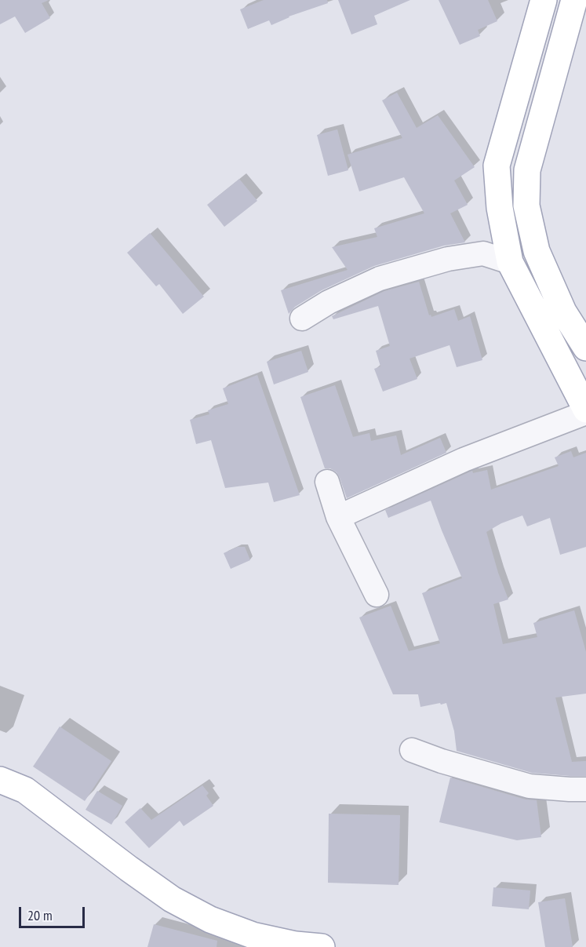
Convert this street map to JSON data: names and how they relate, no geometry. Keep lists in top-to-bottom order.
{
  "scale_bar": "20 m"
}
